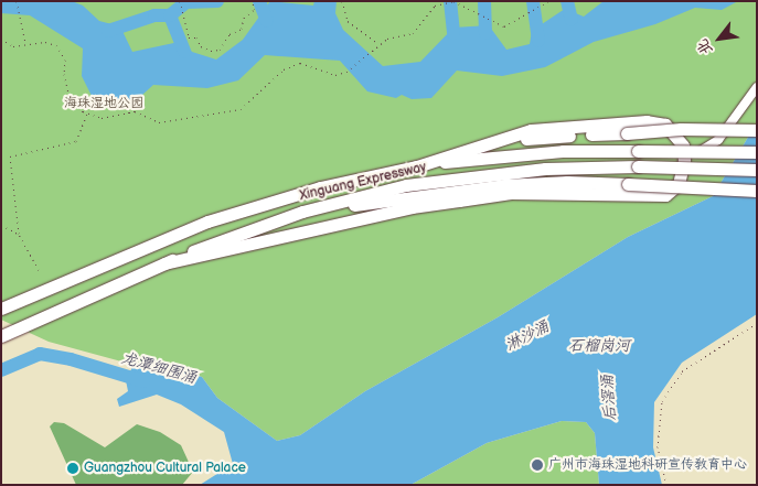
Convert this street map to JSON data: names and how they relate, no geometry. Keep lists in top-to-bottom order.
{
  "streets": {
    "highway": ["Xinguang Expressway"]
  },
  "water": [
    "淋沙涌",
    "石榴岗河",
    "龙潭细围涌",
    "后滘涌"
  ],
  "parks": ["海珠湿地公园"],
  "places": ["广州市海珠湿地科研宣传教育中心", "Guangzhou Cultural Palace"],
  "north": "bottom left"
}
